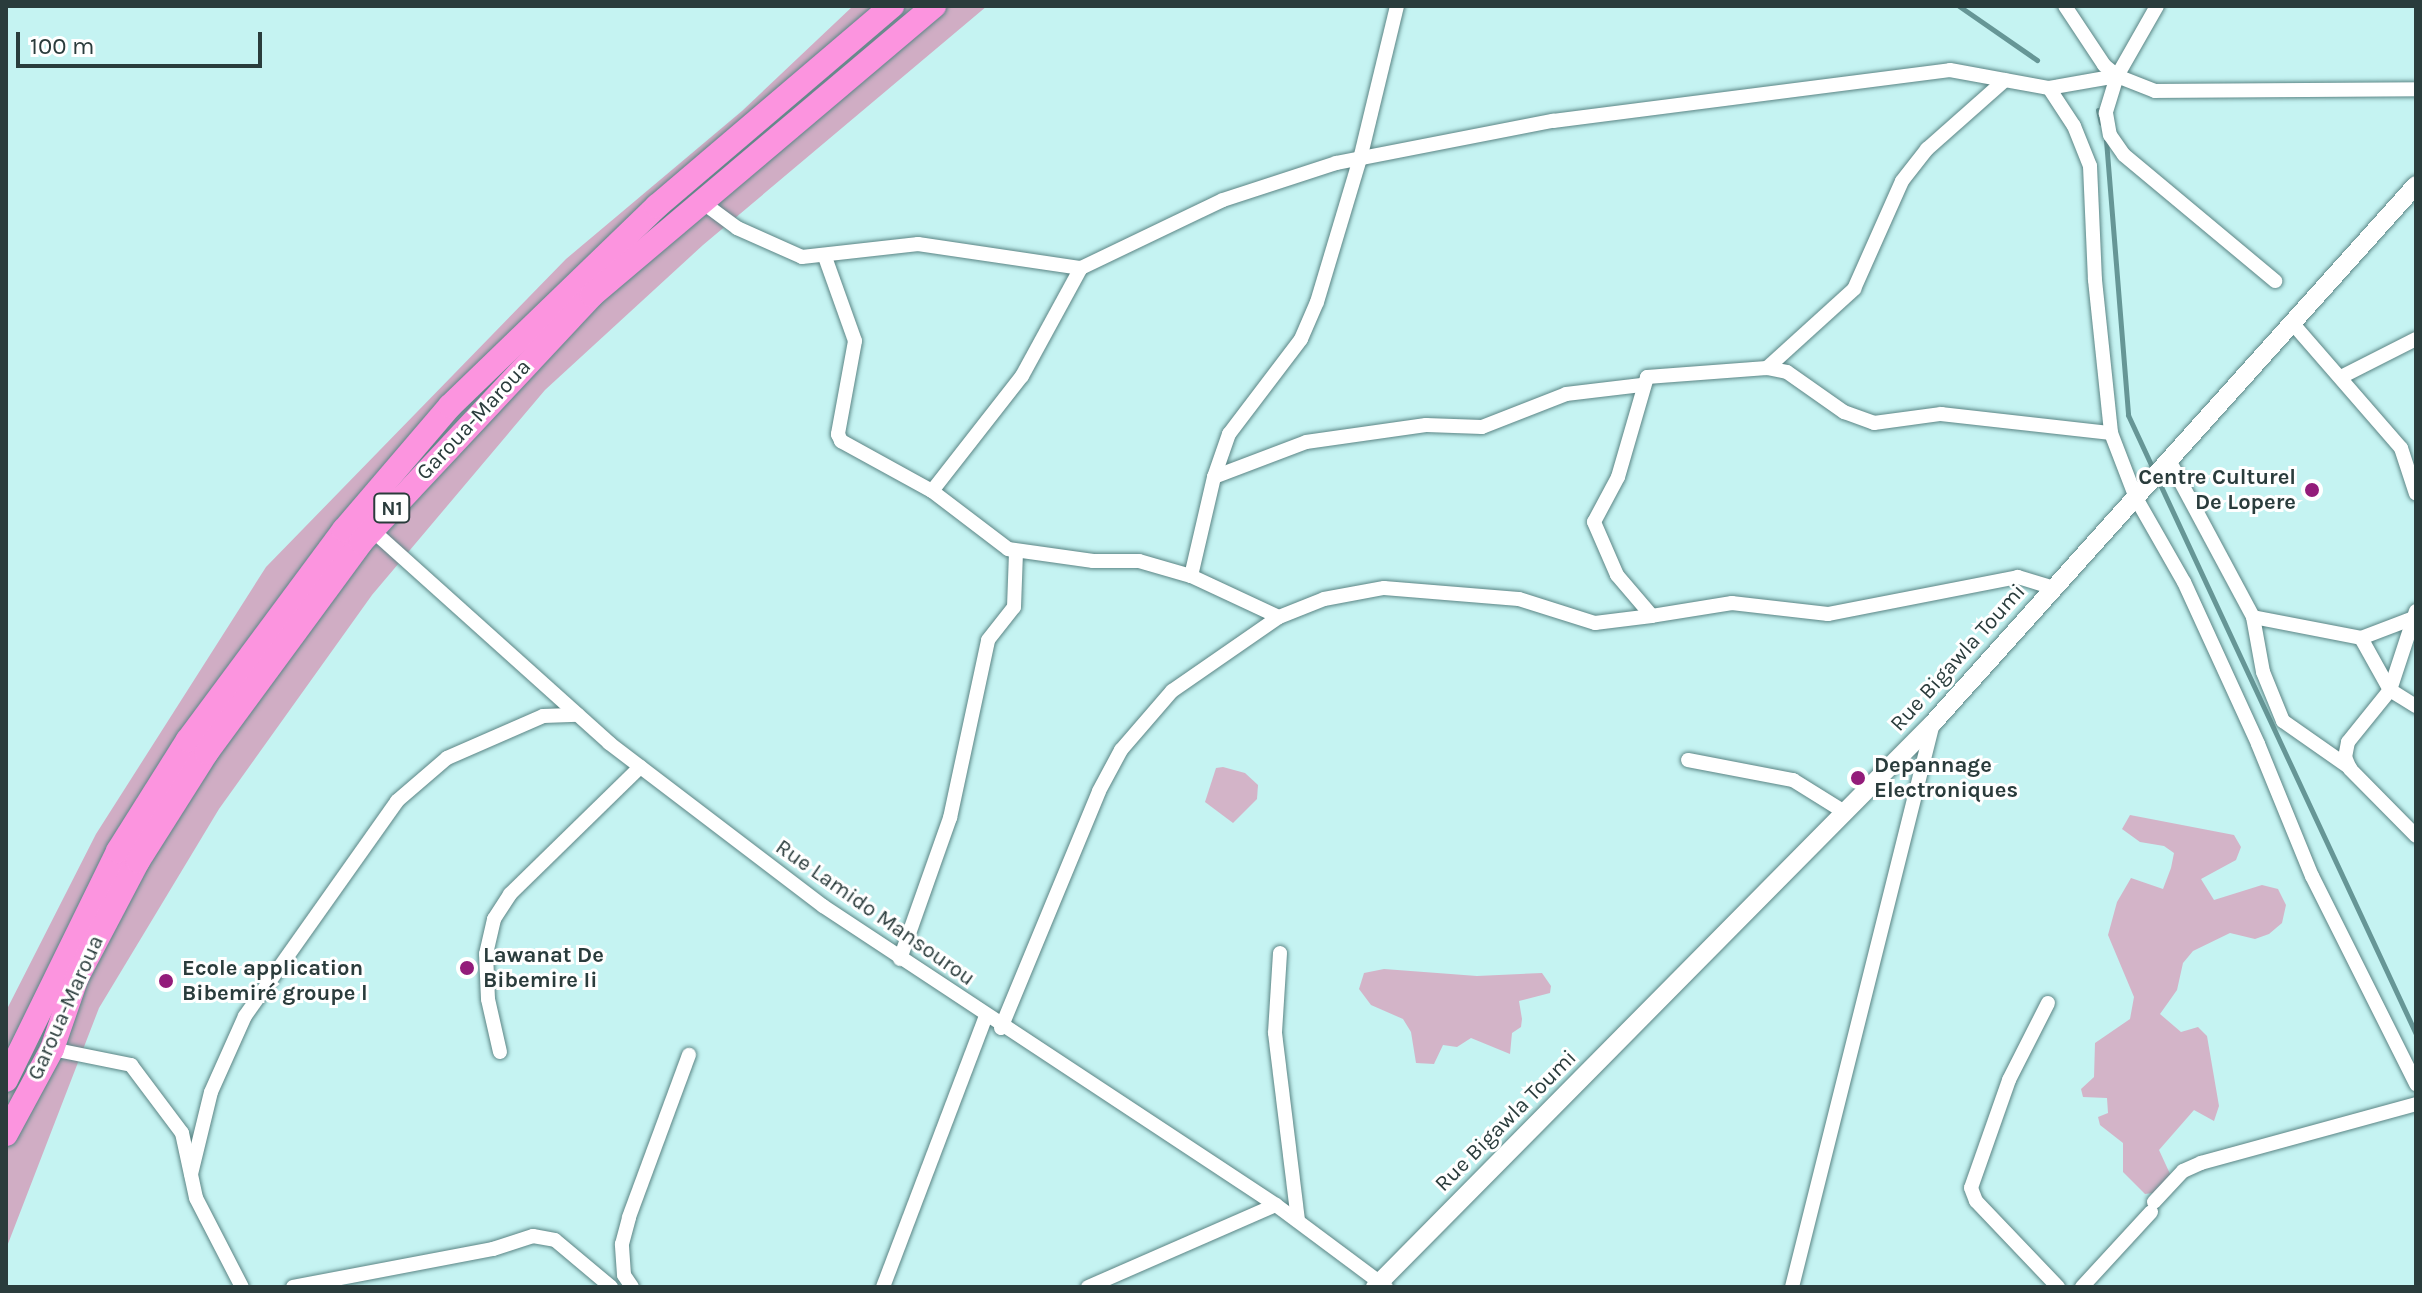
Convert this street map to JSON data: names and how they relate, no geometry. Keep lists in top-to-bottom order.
{
  "streets": {
    "highway": ["Garoua-Maroua", "N1"],
    "street": ["Rue Bigawla Toumi", "Rue Lamido Mansourou"]
  },
  "crossings": [
    ["Garoua-Maroua", "Rue Lamido Mansourou"],
    ["Rue Bigawla Toumi", "Rue Lamido Mansourou"]
  ],
  "places": [
    "Centre Culturel De Lopere",
    "Depannage Electroniques",
    "Lawanat De Bibemire Ii",
    "Ecole application Bibemiré groupe l"
  ],
  "scale_bar": "100 m"
}
